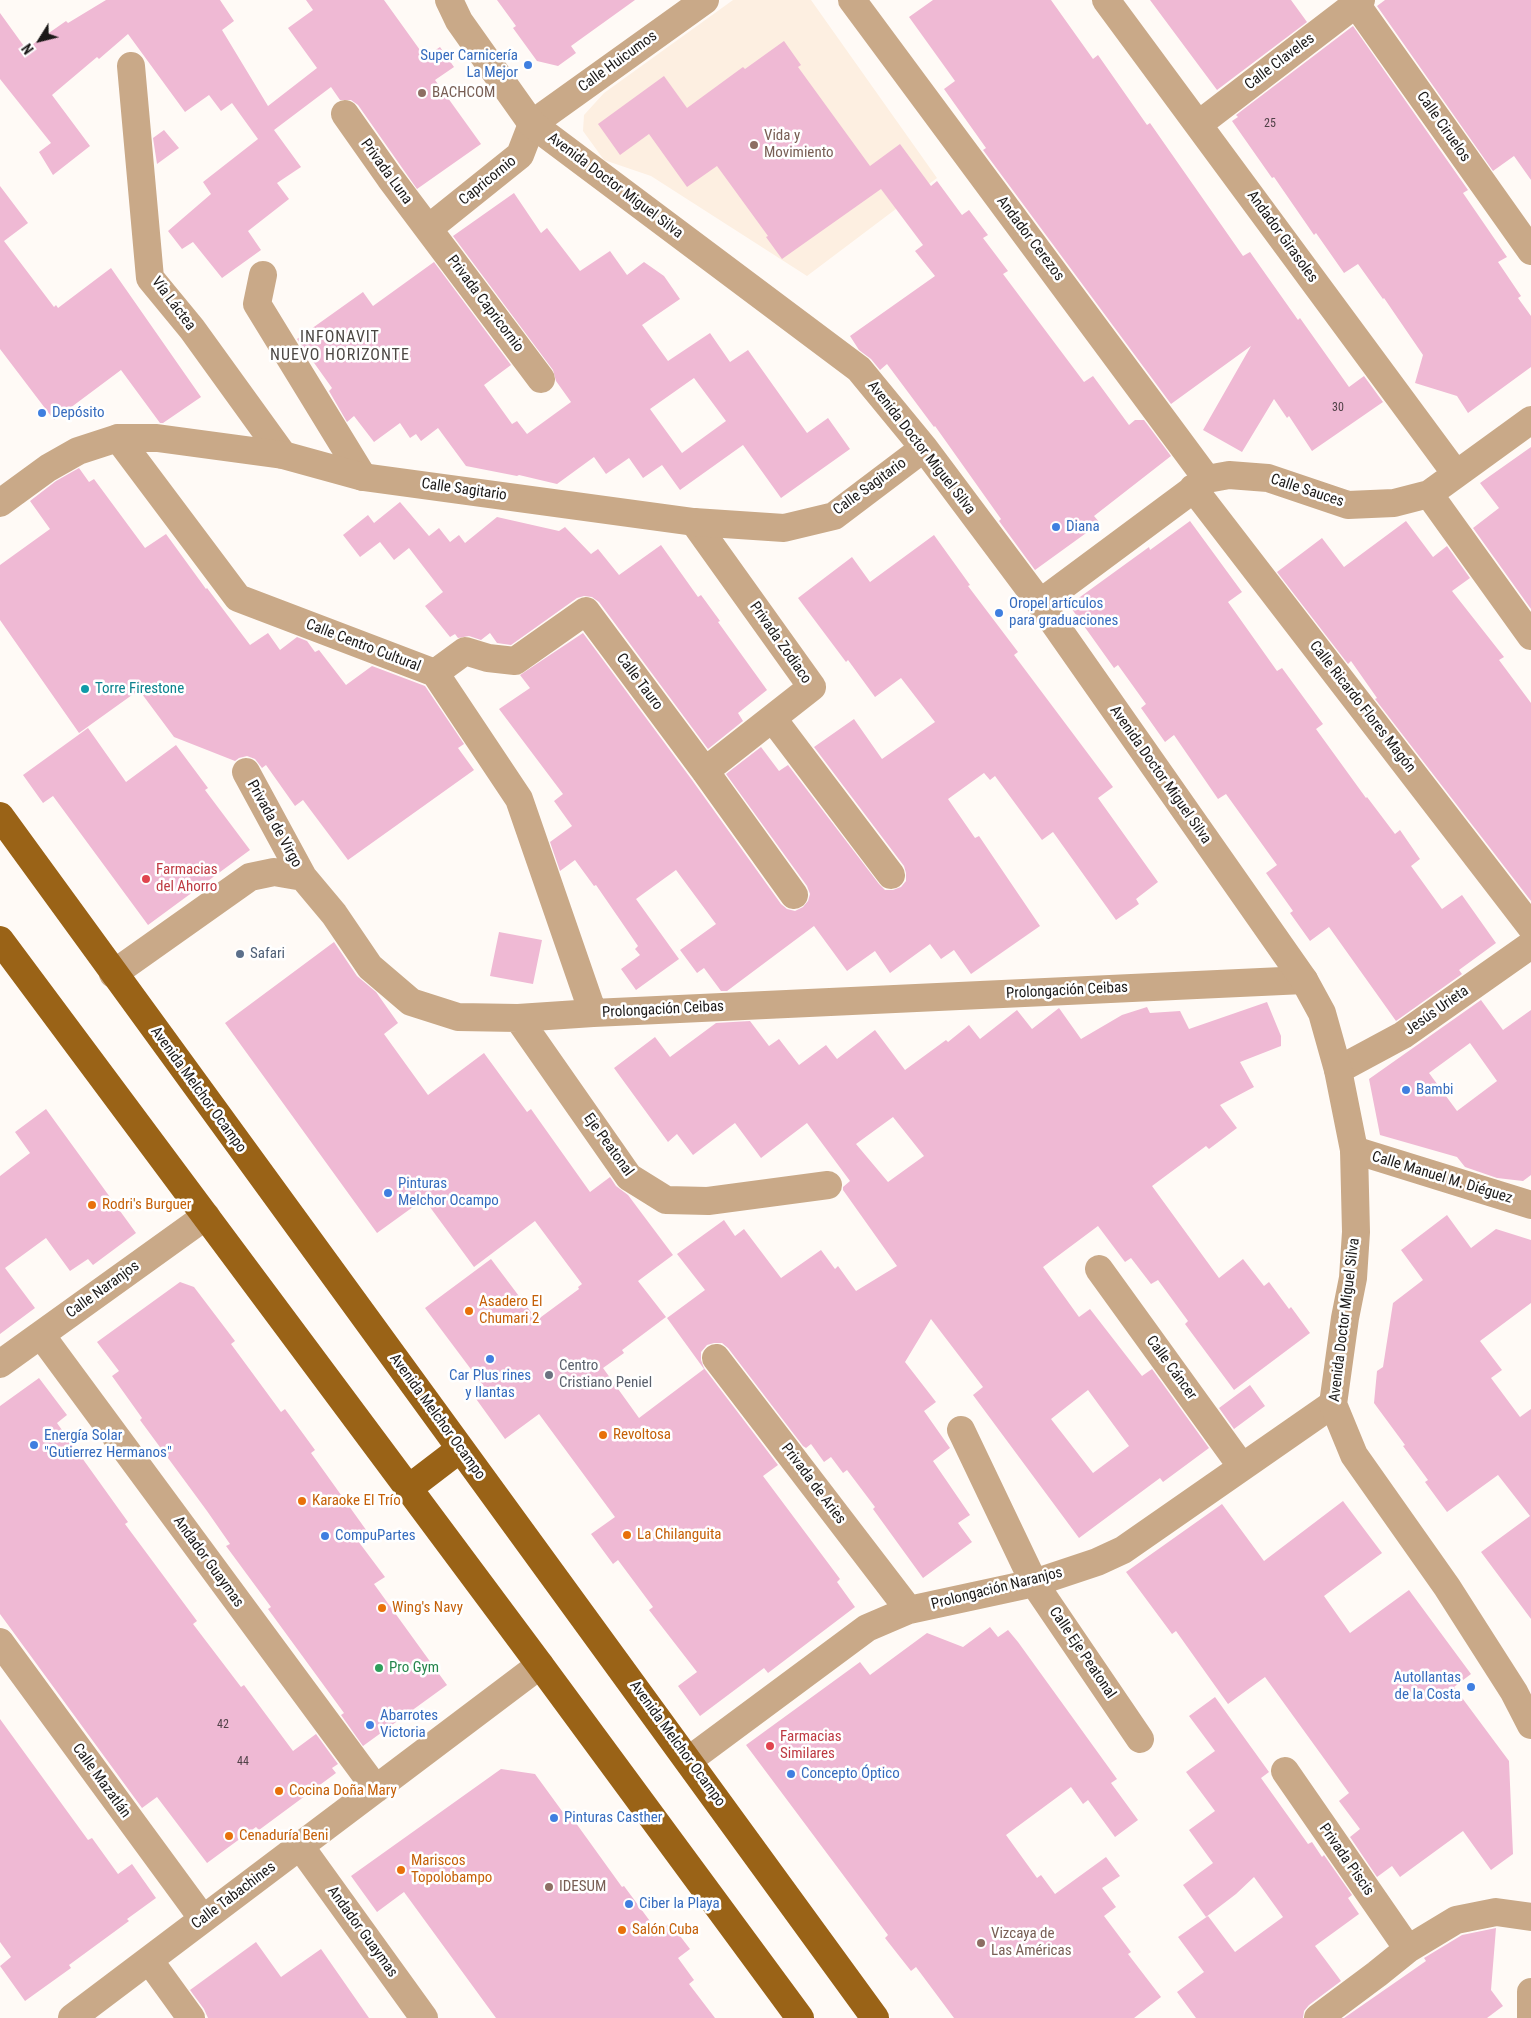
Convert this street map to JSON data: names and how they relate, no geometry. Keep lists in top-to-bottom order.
{
  "streets": {
    "main road": ["Avenida Melchor Ocampo"],
    "street": [
      "Calle Huicumos",
      "Calle Claveles",
      "Calle Ciruelos",
      "Privada Luna",
      "Capricornio",
      "Avenida Doctor Miguel Silva",
      "Andador Girasoles",
      "Andador Cerezos",
      "Vía Láctea",
      "Privada Capricornio",
      "Calle Sagitario",
      "Calle Sauces",
      "Privada Zodiaco",
      "Calle Centro Cultural",
      "Calle Tauro",
      "Calle Ricardo Flores Magón",
      "Privada de Virgo",
      "Prolongación Ceibas",
      "Jesús Urieta",
      "Eje Peatonal",
      "Calle Manuel M. Diéguez",
      "Calle Naranjos",
      "Calle Cáncer",
      "Privada de Aries",
      "Andador Guaymas",
      "Prolongación Naranjos",
      "Calle Eje Peatonal",
      "Calle Mazatlán",
      "Privada Piscis",
      "Calle Tabachines"
    ]
  },
  "crossings": [
    ["Calle Huicumos", "Capricornio"],
    ["Calle Huicumos", "Avenida Doctor Miguel Silva"],
    ["Calle Claveles", "Calle Ciruelos"],
    ["Calle Claveles", "Andador Girasoles"],
    ["Privada Luna", "Capricornio"],
    ["Privada Luna", "Privada Capricornio"],
    ["Capricornio", "Avenida Doctor Miguel Silva"],
    ["Capricornio", "Privada Capricornio"],
    ["Avenida Doctor Miguel Silva", "Calle Sagitario"],
    ["Avenida Doctor Miguel Silva", "Prolongación Ceibas"],
    ["Avenida Doctor Miguel Silva", "Jesús Urieta"],
    ["Avenida Doctor Miguel Silva", "Calle Manuel M. Diéguez"],
    ["Avenida Doctor Miguel Silva", "Prolongación Naranjos"],
    ["Andador Girasoles", "Calle Sauces"],
    ["Andador Cerezos", "Calle Sauces"],
    ["Andador Cerezos", "Calle Ricardo Flores Magón"],
    ["Vía Láctea", "Calle Sagitario"],
    ["Calle Sagitario", "Privada Zodiaco"],
    ["Calle Sagitario", "Calle Centro Cultural"],
    ["Calle Sauces", "Calle Ricardo Flores Magón"],
    ["Calle Centro Cultural", "Calle Tauro"],
    ["Calle Centro Cultural", "Prolongación Ceibas"],
    ["Privada de Virgo", "Prolongación Ceibas"],
    ["Prolongación Ceibas", "Eje Peatonal"],
    ["Avenida Melchor Ocampo", "Prolongación Naranjos"],
    ["Calle Naranjos", "Andador Guaymas"],
    ["Calle Cáncer", "Prolongación Naranjos"],
    ["Privada de Aries", "Prolongación Naranjos"],
    ["Andador Guaymas", "Calle Tabachines"],
    ["Prolongación Naranjos", "Calle Eje Peatonal"],
    ["Calle Mazatlán", "Calle Tabachines"]
  ],
  "districts": ["INFONAVIT NUEVO HORIZONTE"],
  "places": [
    "Super Carnicería La Mejor",
    "BACHCOM",
    "Vida y Movimiento",
    "Depósito",
    "Diana",
    "Oropel artículos para graduaciones",
    "Torre Firestone",
    "Farmacias del Ahorro",
    "Safari",
    "Bambi",
    "Pinturas Melchor Ocampo",
    "Rodri's Burguer",
    "Asadero El Chumari 2",
    "Car Plus rines y llantas",
    "Centro Cristiano Peniel",
    "Revoltosa",
    "Energía Solar \"Gutierrez Hermanos\"",
    "Karaoke El Trío",
    "La Chilanguita",
    "CompuPartes",
    "Wing's Navy",
    "Pro Gym",
    "Autollantas de la Costa",
    "Abarrotes Victoria",
    "Farmacias Similares",
    "Concepto Óptico",
    "Cocina Doña Mary",
    "Pinturas Casther",
    "Cenaduría Beni",
    "Mariscos Topolobampo",
    "IDESUM",
    "Ciber la Playa",
    "Salón Cuba",
    "Vizcaya de Las Américas"
  ],
  "house_numbers": [
    "25",
    "30",
    "42",
    "44"
  ],
  "north": "bottom left"
}
